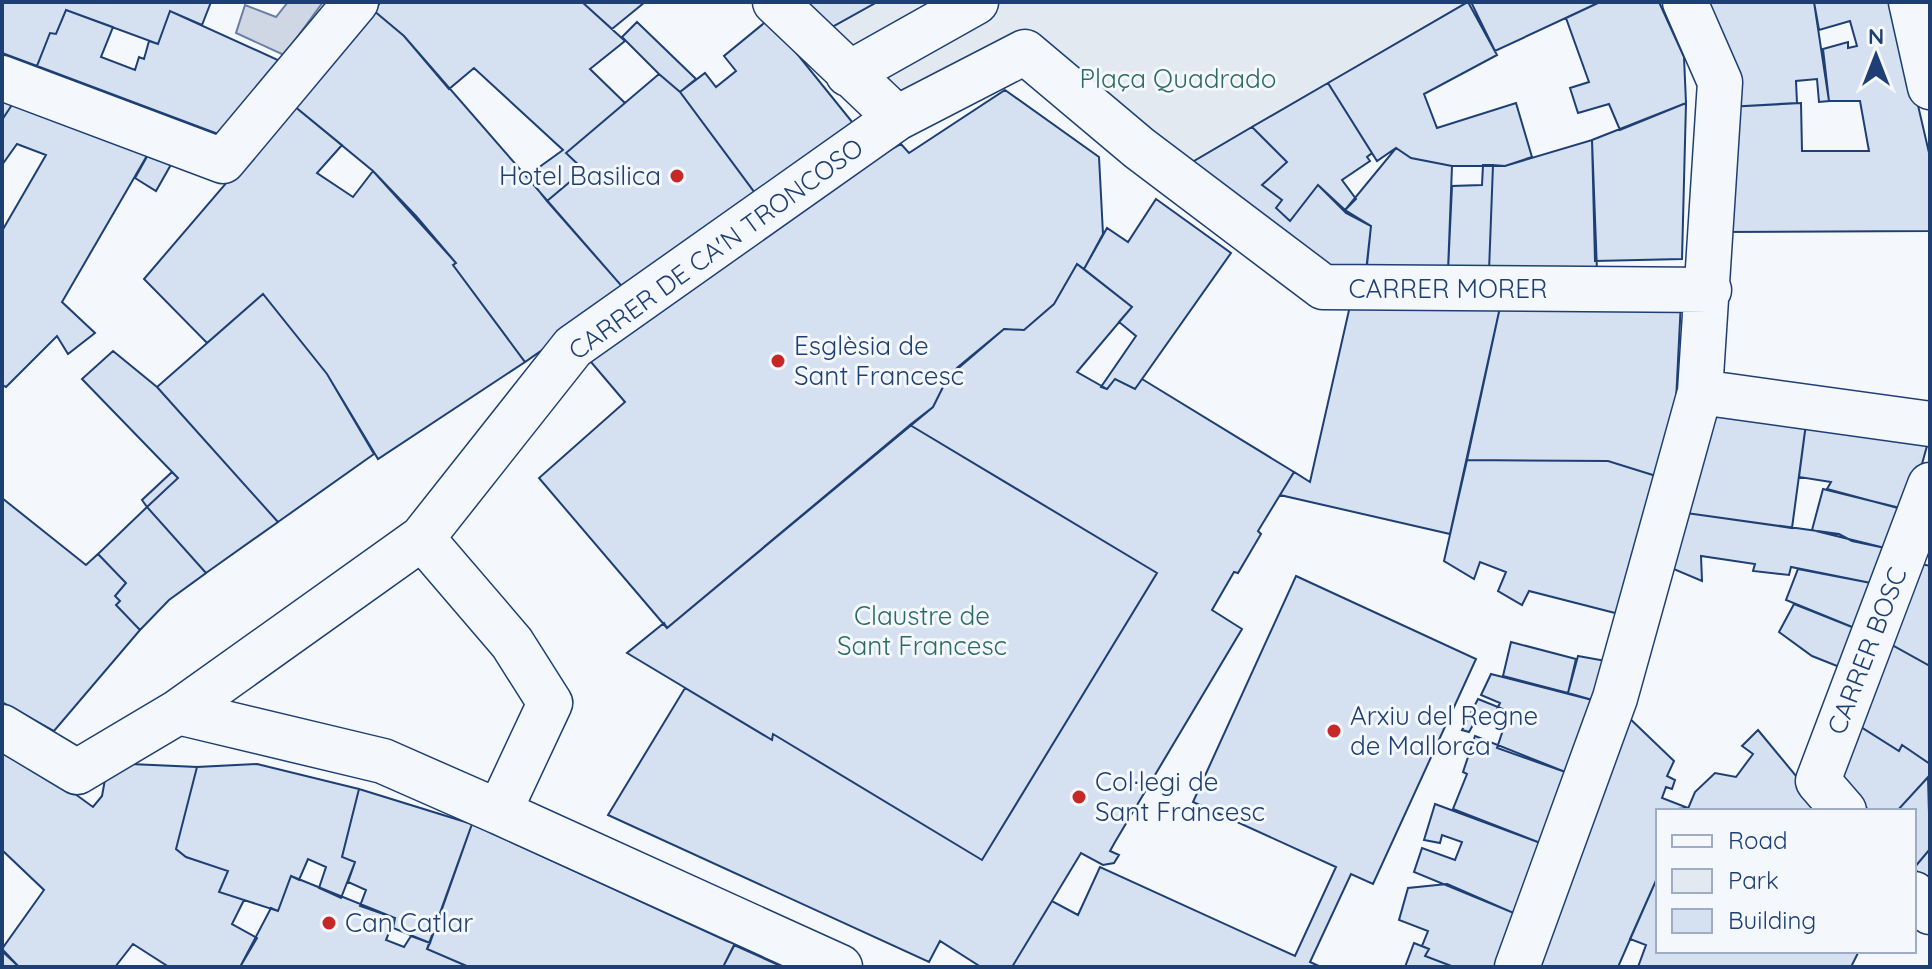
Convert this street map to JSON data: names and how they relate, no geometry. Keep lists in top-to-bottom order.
{
  "streets": {
    "street": ["CARRER DE CA'N TRONCOSO", "CARRER MORER", "CARRER BOSC"]
  },
  "crossings": [
    ["CARRER DE CA'N TRONCOSO", "CARRER MORER"]
  ],
  "parks": ["Plaça Quadrado", "Claustre de Sant Francesc"],
  "places": [
    "Hotel Basilica",
    "Esglèsia de Sant Francesc",
    "Arxiu del Regne de Mallorca",
    "Col·legi de Sant Francesc",
    "Can Catlar"
  ],
  "legend": ["Road", "Park", "Building"],
  "north": "top"
}
